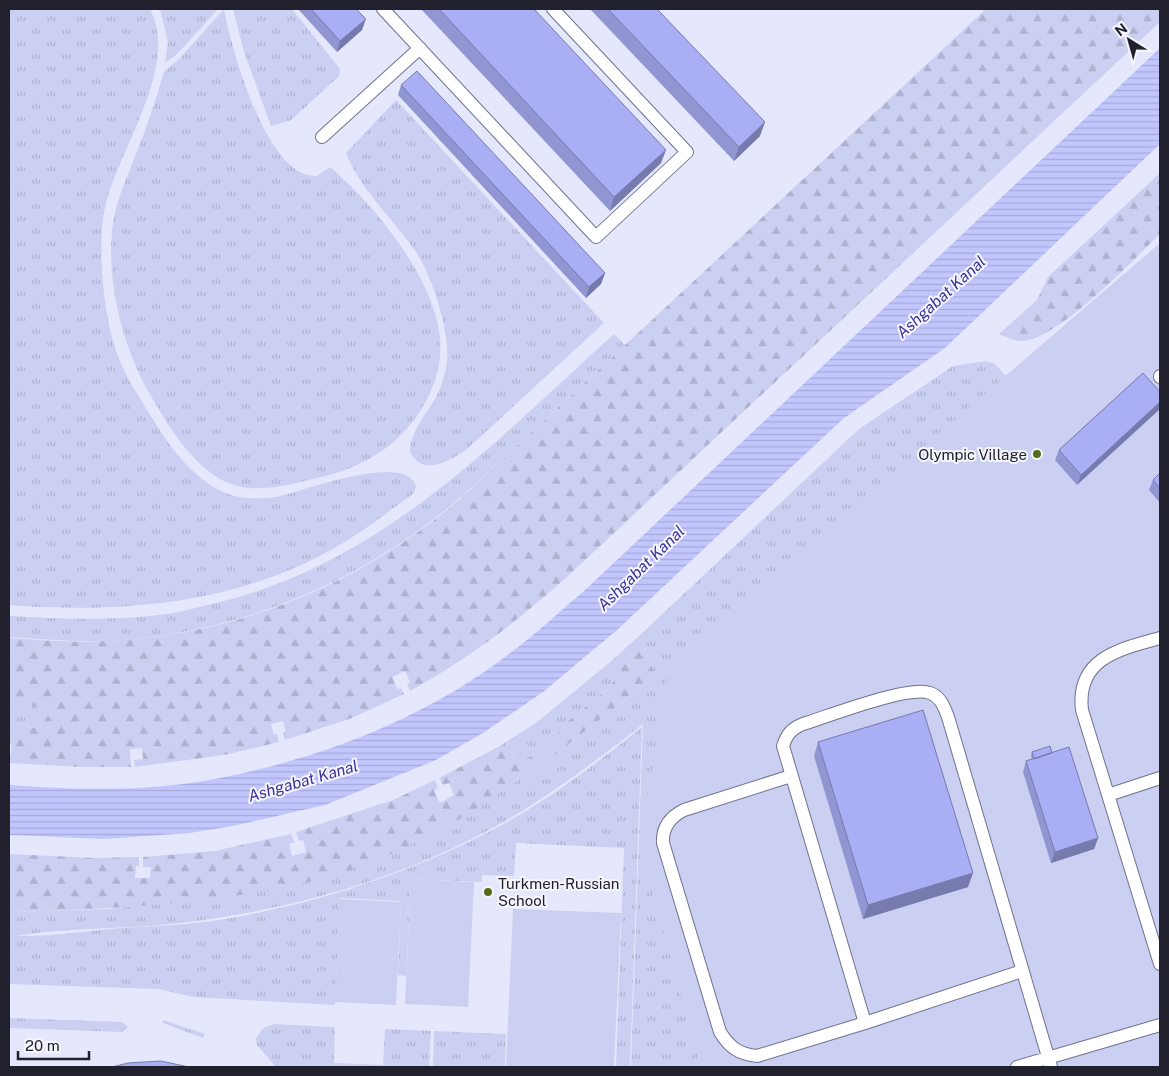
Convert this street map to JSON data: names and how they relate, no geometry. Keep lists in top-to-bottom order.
{
  "water": ["Ashgabat Kanal"],
  "places": ["Olympic Village", "Turkmen-Russian School"],
  "scale_bar": "20 m",
  "north": "top left"
}
